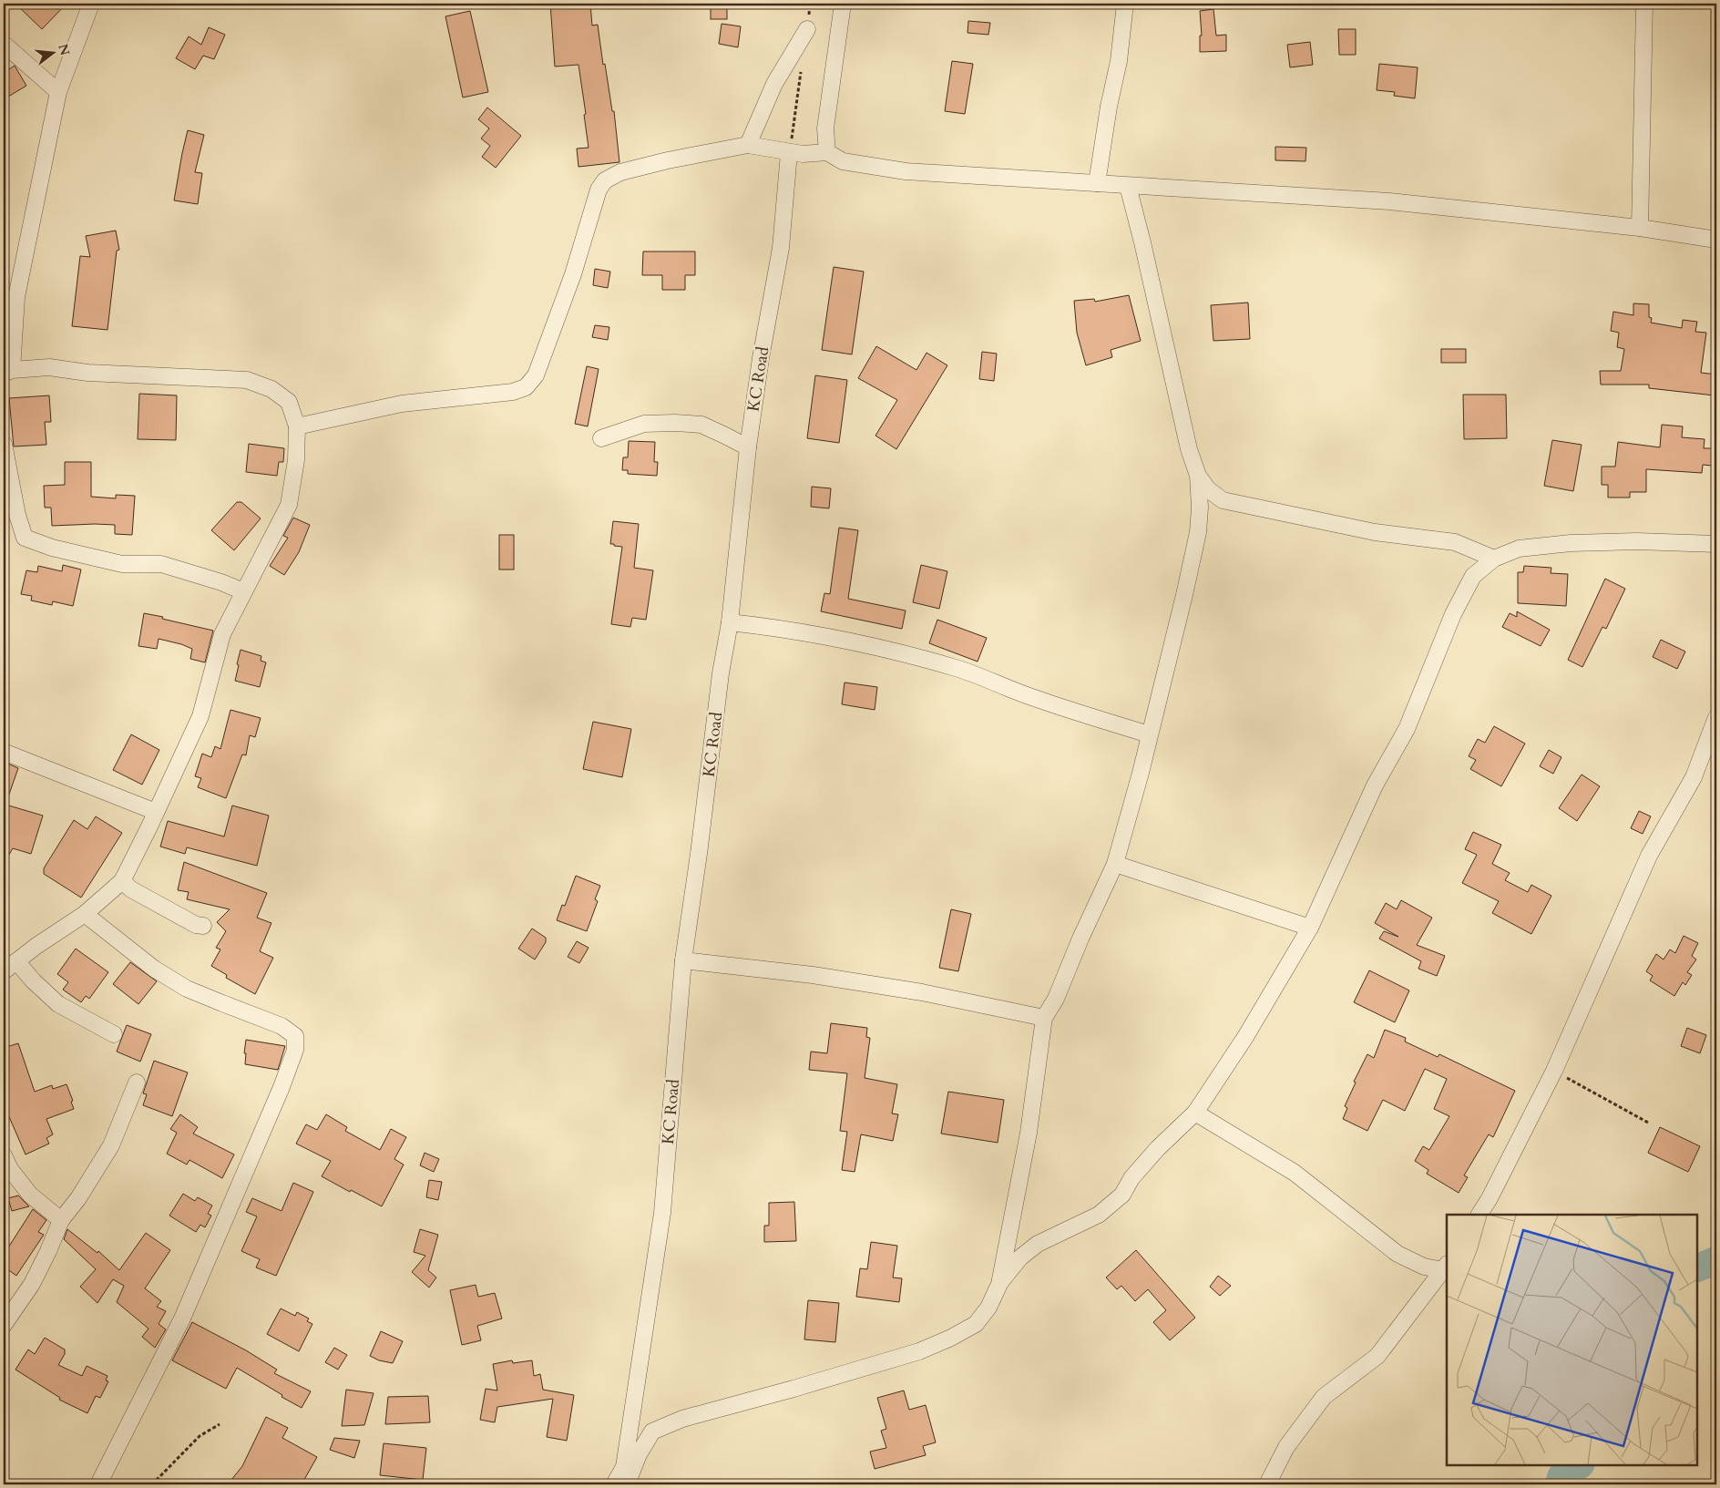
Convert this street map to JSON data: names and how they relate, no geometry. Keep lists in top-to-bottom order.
{
  "streets": {
    "street": ["KC Road"]
  },
  "north": "right"
}
